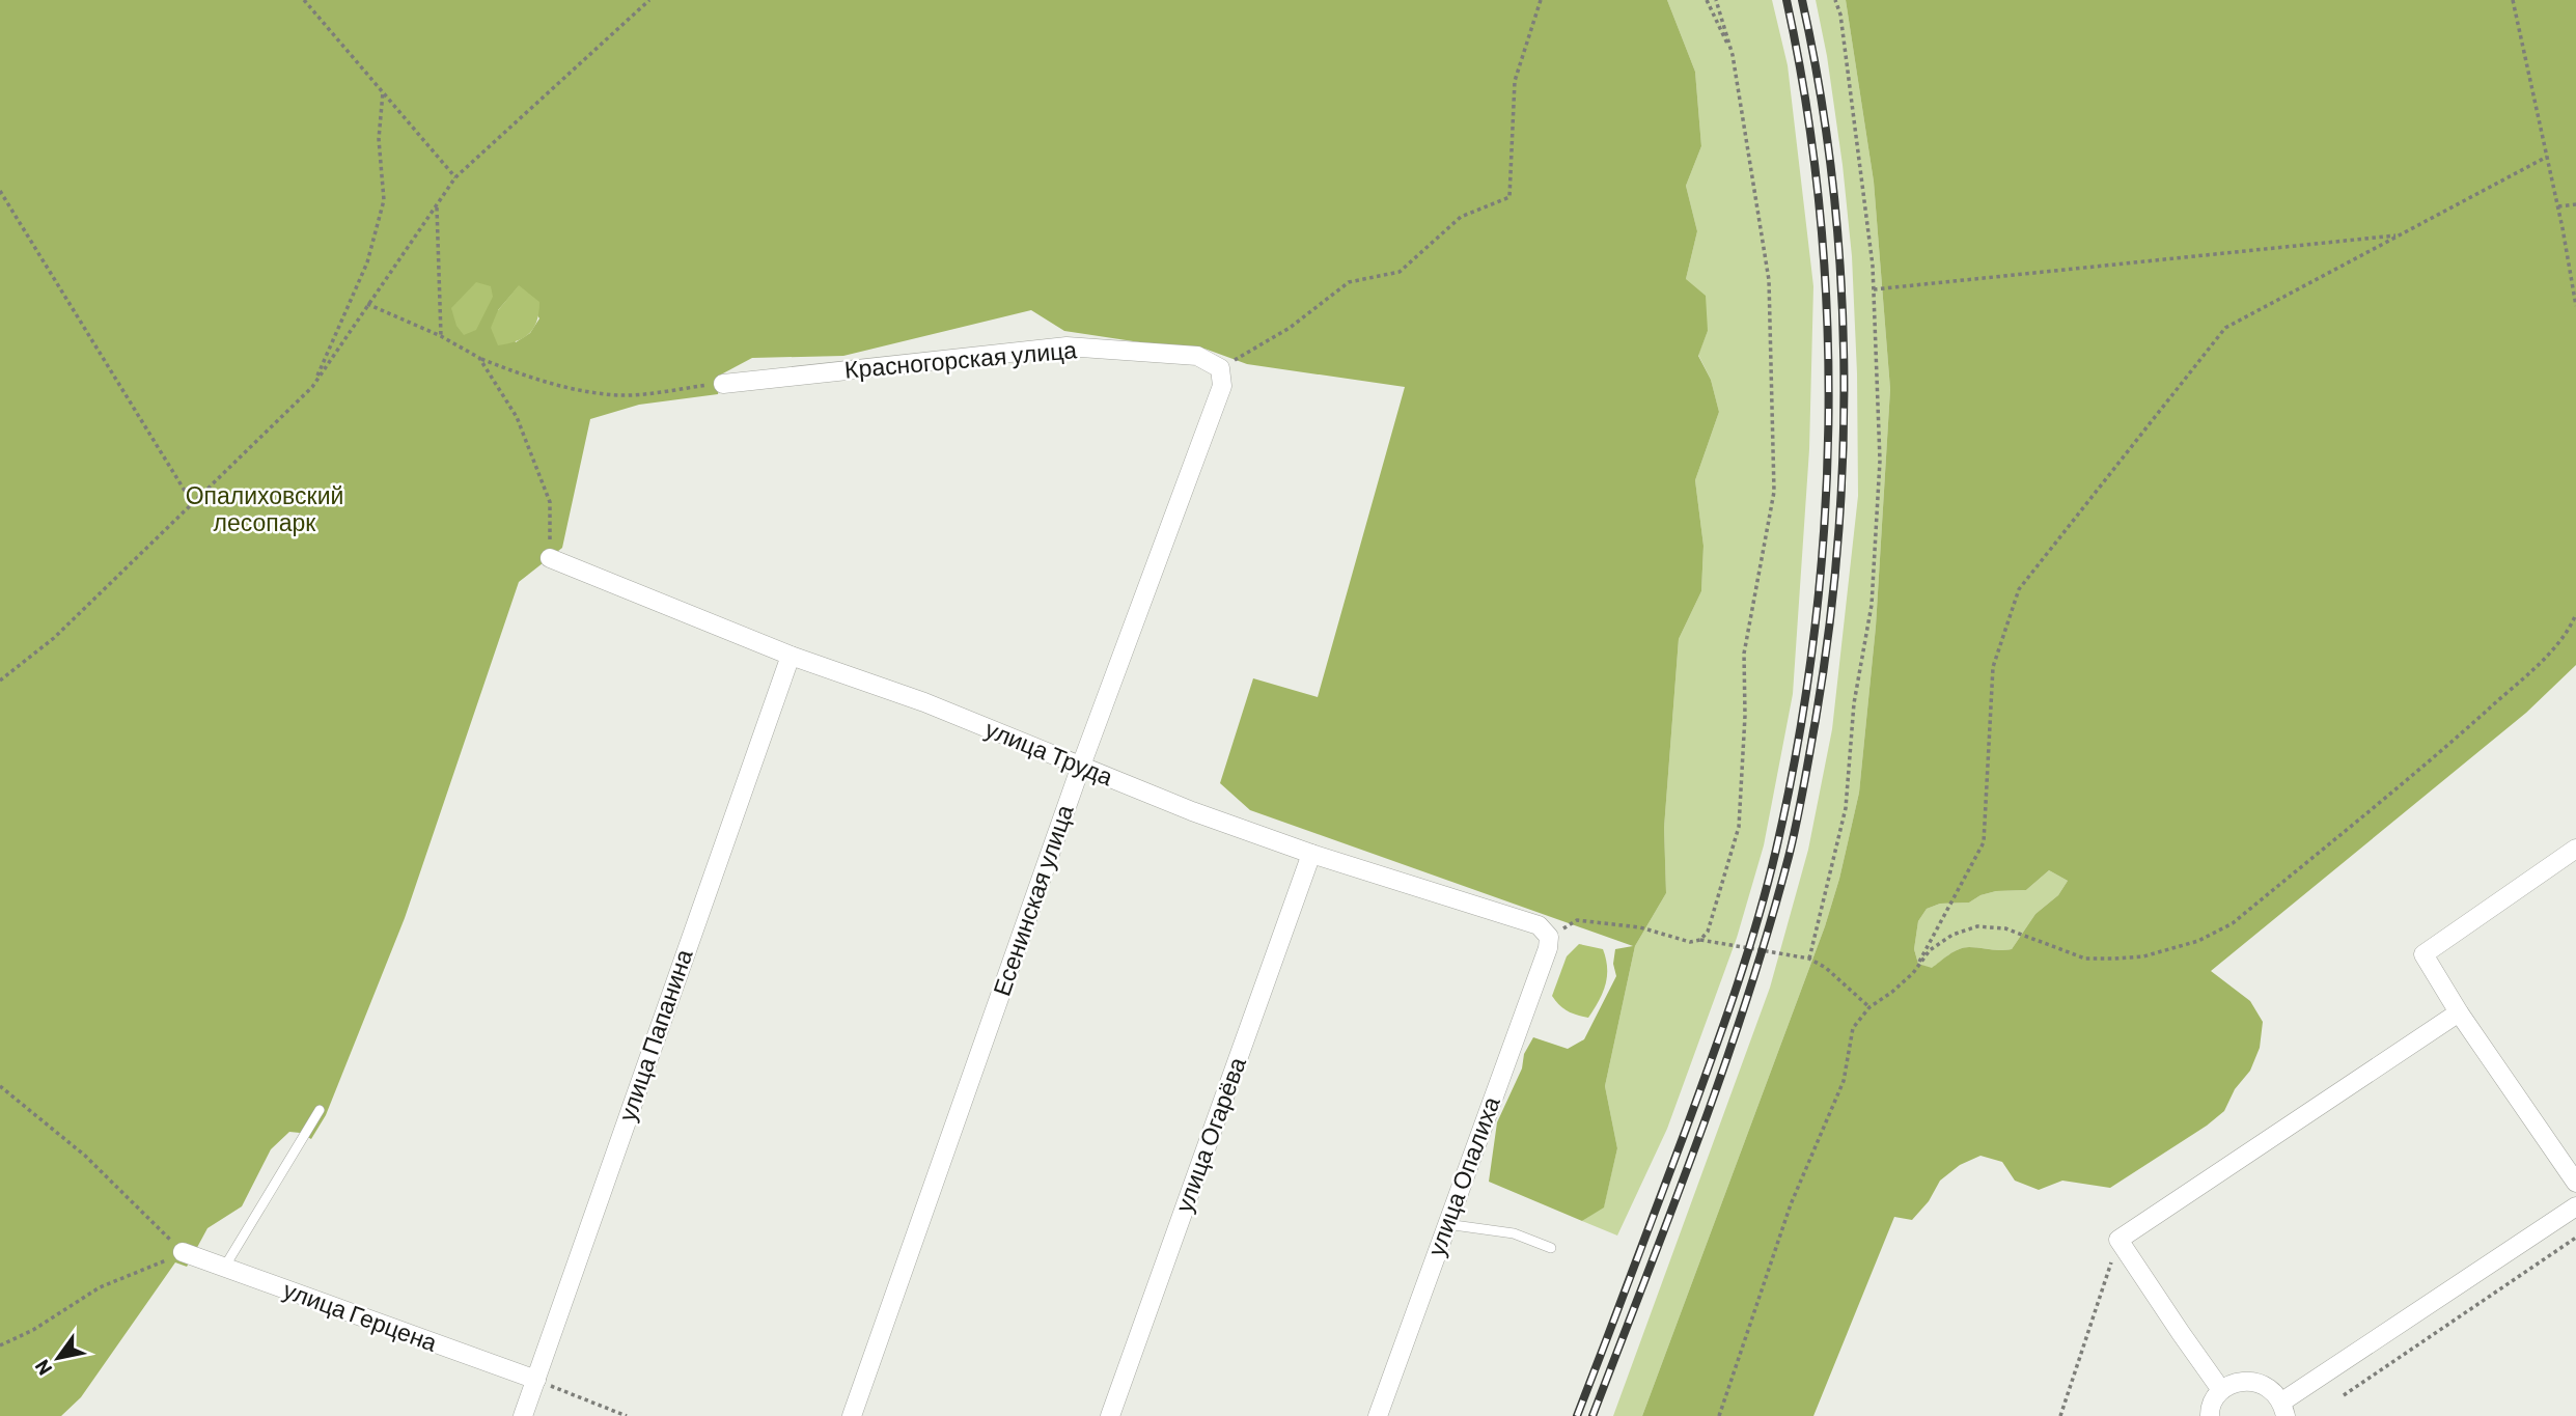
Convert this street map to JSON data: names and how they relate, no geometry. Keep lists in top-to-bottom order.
{
  "streets": {
    "street": [
      "Красногорская улица",
      "улица Труда",
      "Есенинская улица",
      "улица Папанина",
      "улица Огарёва",
      "улица Опалиха",
      "улица Герцена"
    ]
  },
  "crossings": [
    ["Красногорская улица", "Есенинская улица"],
    ["улица Труда", "Есенинская улица"],
    ["улица Труда", "улица Папанина"],
    ["улица Труда", "улица Огарёва"],
    ["улица Труда", "улица Опалиха"],
    ["улица Папанина", "улица Герцена"]
  ],
  "parks": ["Опалиховский лесопарк"],
  "north": "bottom left"
}
